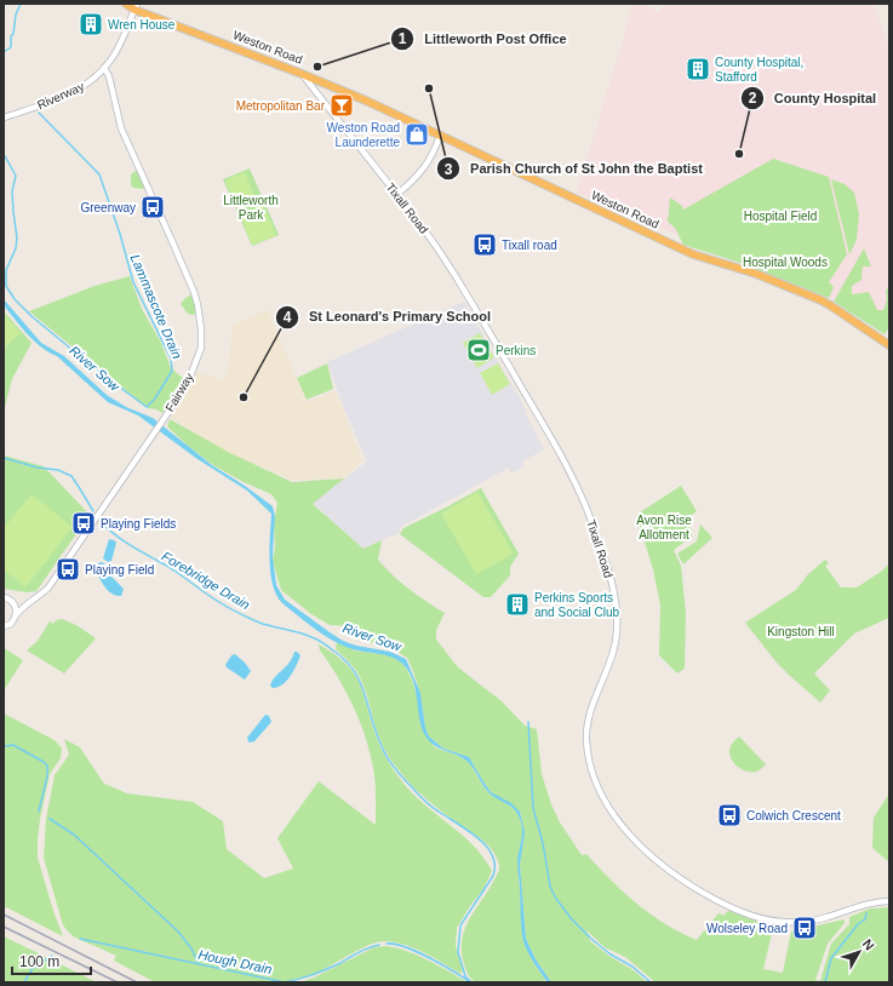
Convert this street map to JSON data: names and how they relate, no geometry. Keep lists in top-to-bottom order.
{
  "streets": {
    "highway": ["Weston Road"],
    "street": ["Riverway", "Tixall Road", "Fairway"]
  },
  "crossings": [
    ["Weston Road", "Riverway"],
    ["Weston Road", "Tixall Road"],
    ["Riverway", "Fairway"]
  ],
  "water": [
    "Lammascote Drain",
    "River Sow",
    "Forebridge Drain",
    "Hough Drain"
  ],
  "parks": [
    "Littleworth Park",
    "Hospital Field",
    "Hospital Woods",
    "Avon Rise Allotment",
    "Kingston Hill"
  ],
  "places": {
    "building": ["Wren House", "County Hospital, Stafford", "Perkins Sports and Social Club"],
    "other": [
      "Littleworth Post Office",
      "Parish Church of St John the Baptist",
      "County Hospital",
      "St Leonard's Primary School"
    ],
    "bar": ["Metropolitan Bar"],
    "shop": ["Weston Road Launderette"],
    "bus stop": [
      "Greenway",
      "Tixall road",
      "Playing Fields",
      "Playing Field",
      "Colwich Crescent",
      "Wolseley Road"
    ],
    "sports": ["Perkins"]
  },
  "scale_bar": "100 m",
  "north": "top right"
}
